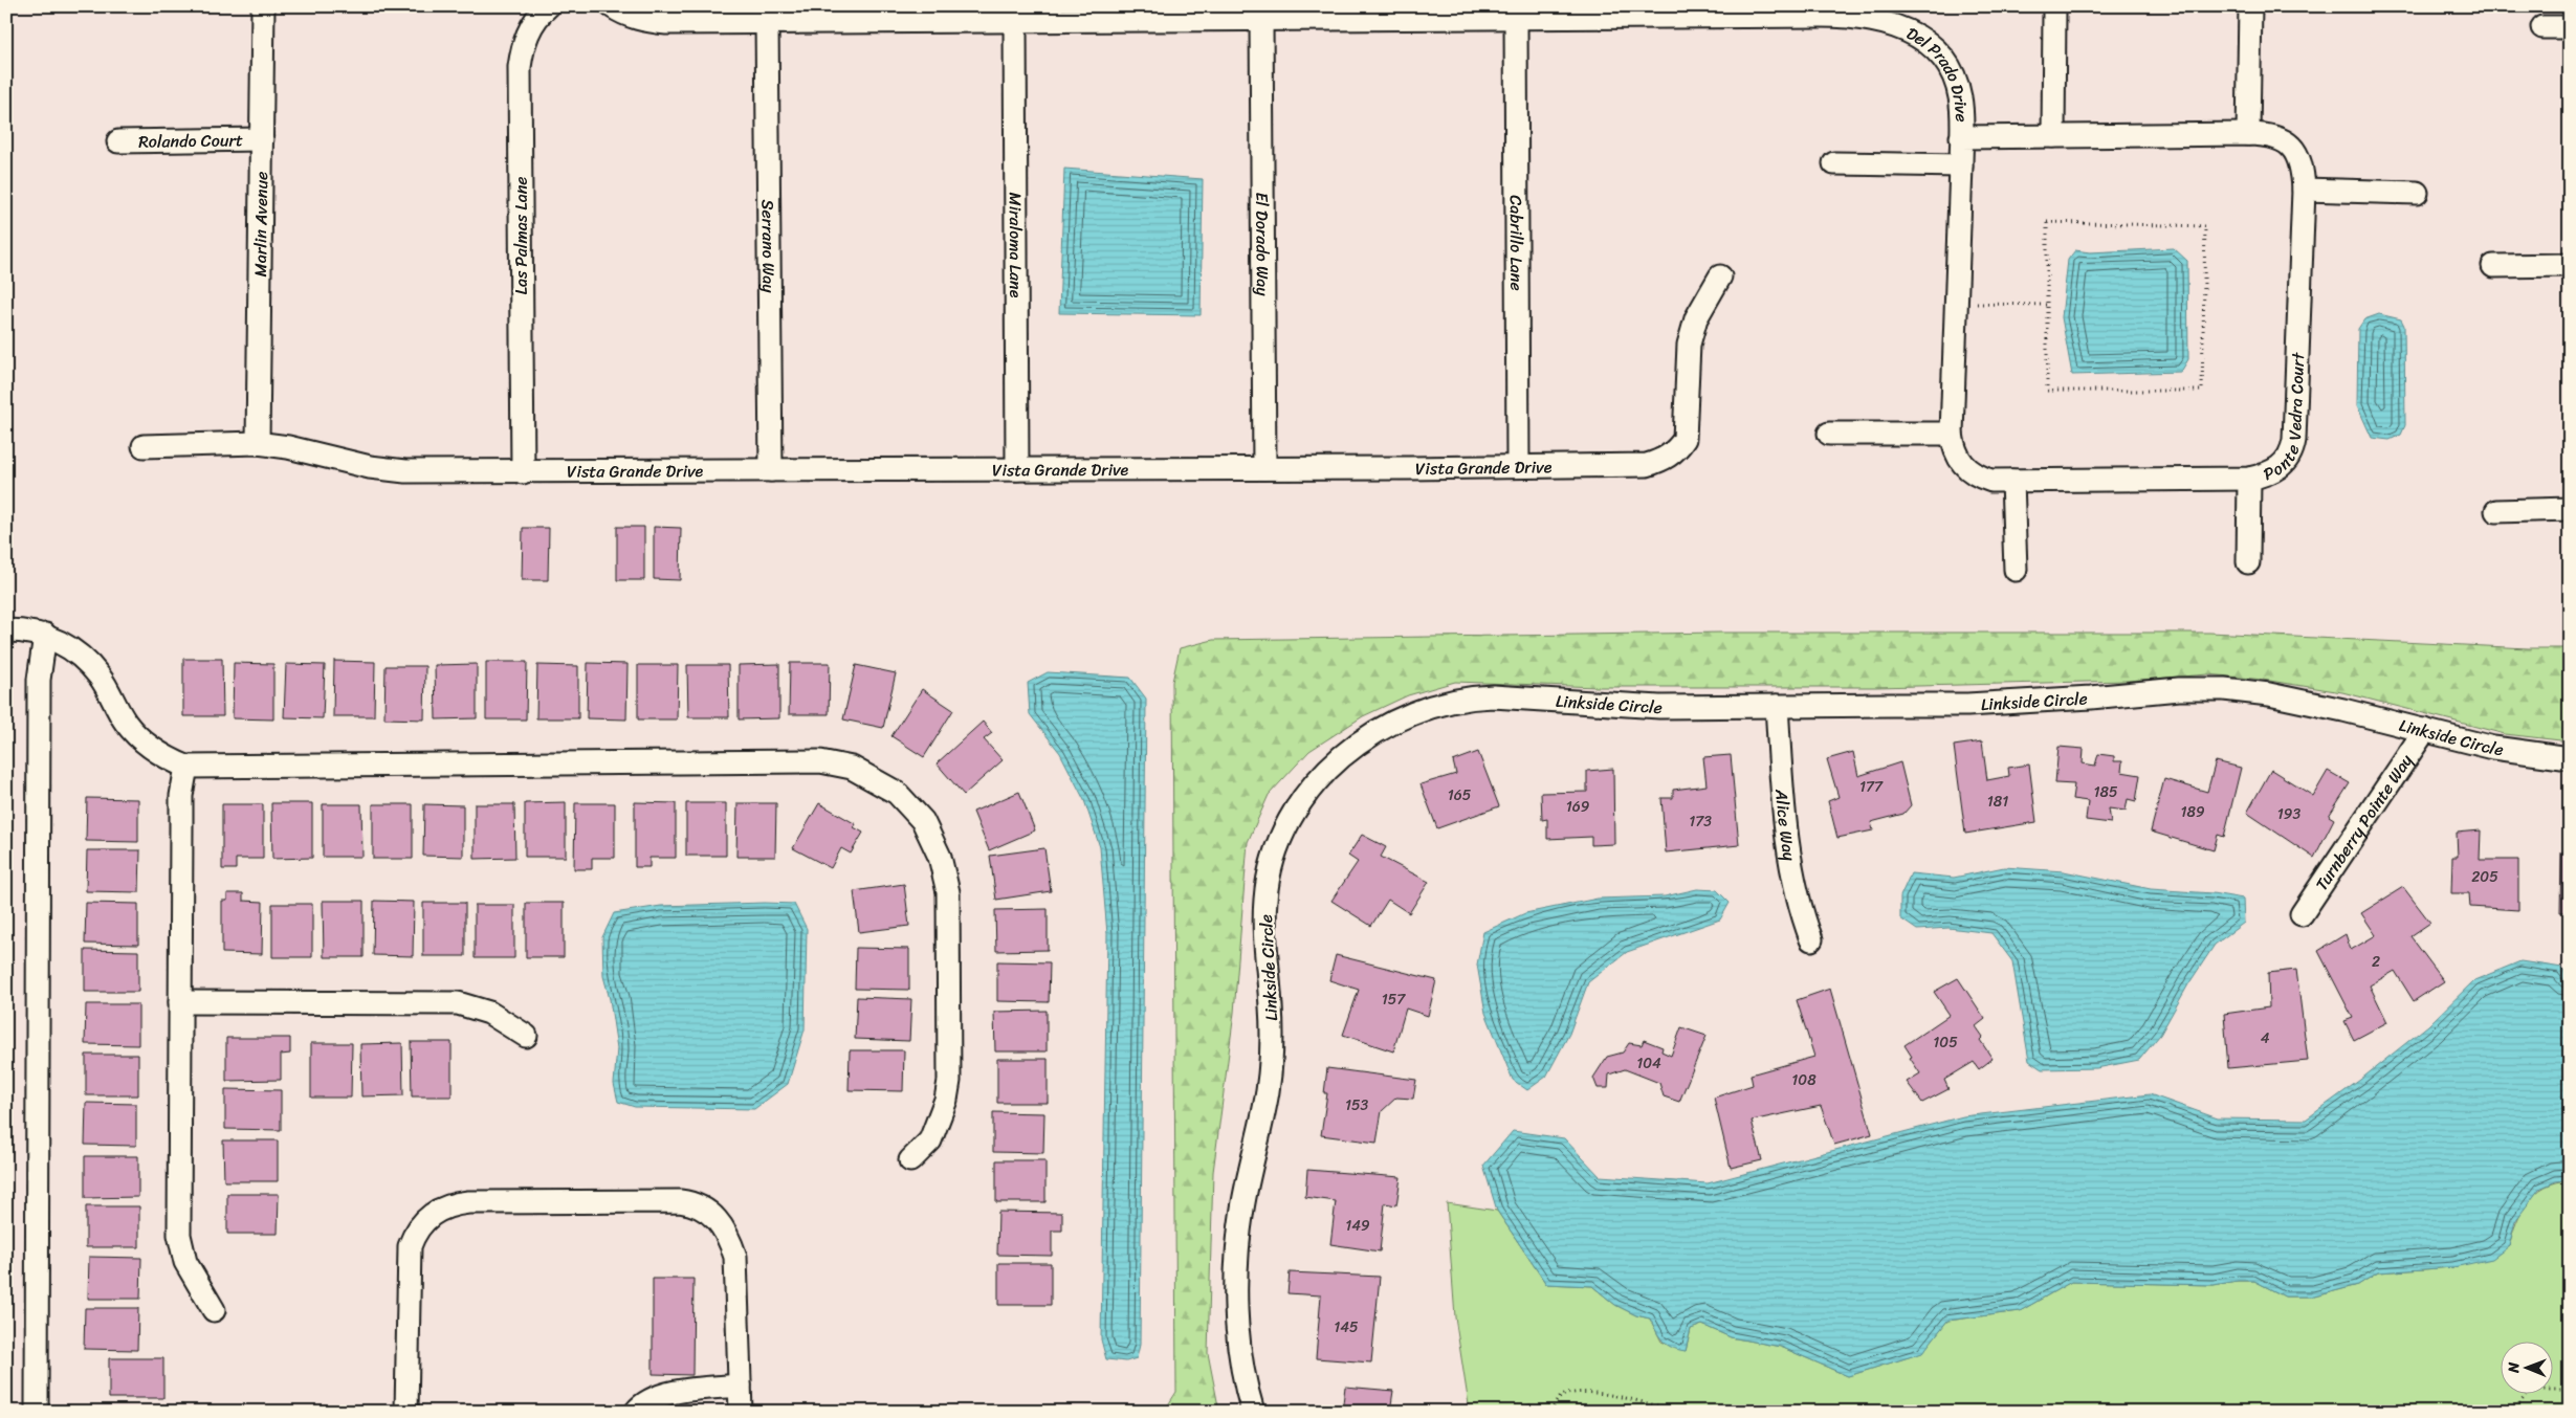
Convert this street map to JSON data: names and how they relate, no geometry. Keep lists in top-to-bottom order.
{
  "streets": {
    "street": [
      "Del Prado Drive",
      "Rolando Court",
      "Marlin Avenue",
      "Las Palmas Lane",
      "Cabrillo Lane",
      "El Dorado Way",
      "Miraloma Lane",
      "Serrano Way",
      "Ponte Vedra Court",
      "Vista Grande Drive",
      "Linkside Circle",
      "Turnberry Pointe Way",
      "Alice Way"
    ]
  },
  "crossings": [
    ["Del Prado Drive", "Cabrillo Lane"],
    ["Del Prado Drive", "El Dorado Way"],
    ["Del Prado Drive", "Miraloma Lane"],
    ["Del Prado Drive", "Serrano Way"],
    ["Del Prado Drive", "Ponte Vedra Court"],
    ["Rolando Court", "Marlin Avenue"],
    ["Marlin Avenue", "Vista Grande Drive"],
    ["Las Palmas Lane", "Vista Grande Drive"],
    ["Cabrillo Lane", "Vista Grande Drive"],
    ["El Dorado Way", "Vista Grande Drive"],
    ["Miraloma Lane", "Vista Grande Drive"],
    ["Serrano Way", "Vista Grande Drive"],
    ["Linkside Circle", "Turnberry Pointe Way"],
    ["Linkside Circle", "Alice Way"]
  ],
  "house_numbers": [
    "177",
    "185",
    "165",
    "181",
    "169",
    "189",
    "193",
    "173",
    "205",
    "2",
    "157",
    "4",
    "105",
    "104",
    "108",
    "153",
    "149",
    "145"
  ],
  "north": "left"
}
